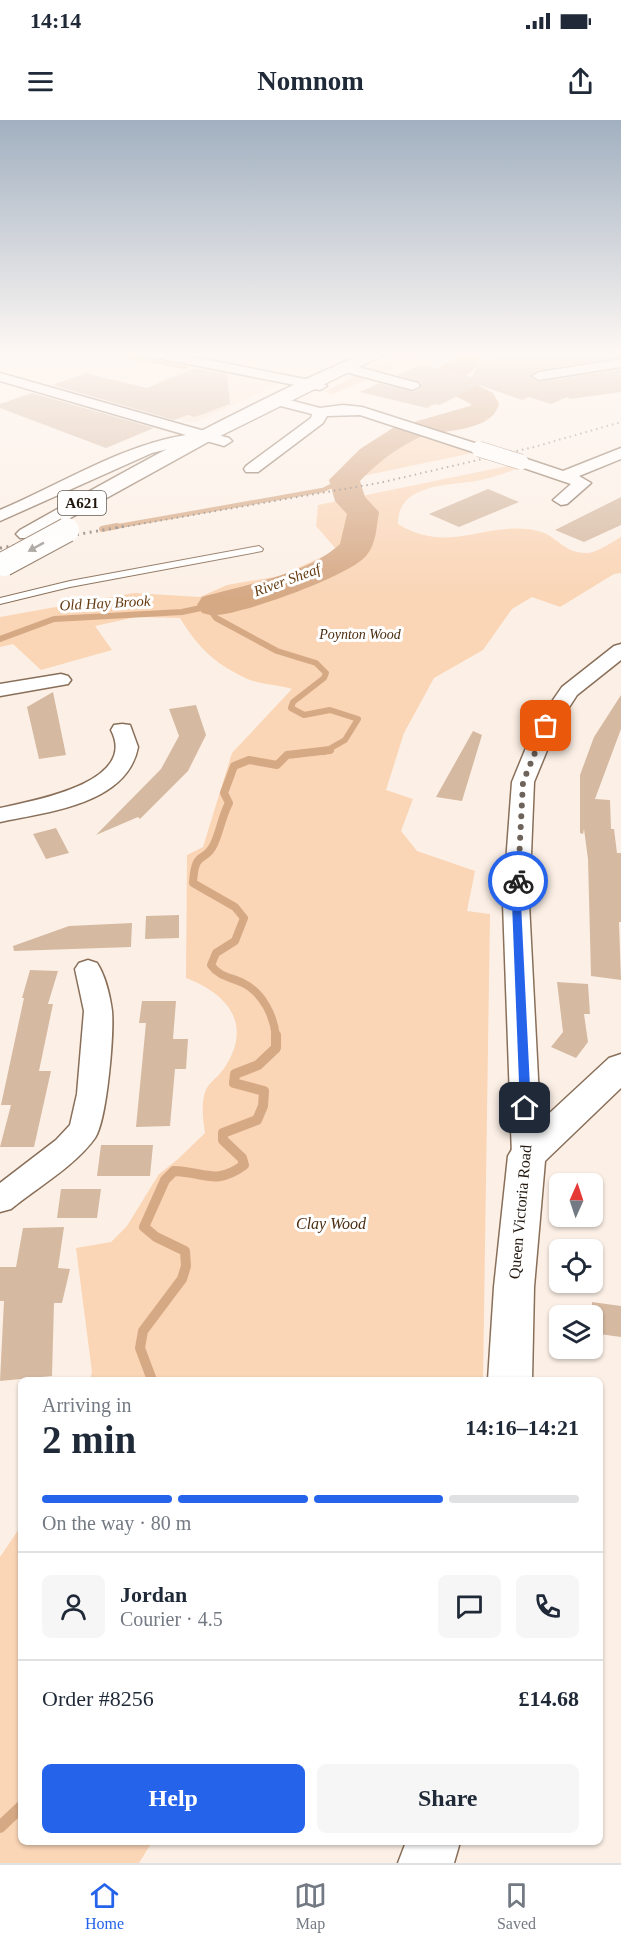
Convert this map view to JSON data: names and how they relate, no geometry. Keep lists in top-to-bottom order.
{
  "streets": {
    "main road": ["A621", "Queen Victoria Road"]
  },
  "water": ["River Sheaf", "Old Hay Brook"],
  "parks": ["Poynton Wood", "Clay Wood"],
  "north": "top",
  "page": {
    "status": "14:14",
    "header": "Nomnom",
    "heading": ["2 min", "Arriving in", "14:16–14:21"],
    "panel": [
      "Jordan",
      "Courier · 4.5",
      "Order #8256",
      "£14.68"
    ],
    "bar": "On the way · 80 m",
    "buttons": ["Help", "Share"],
    "tabs": ["Home", "Map", "Saved"]
  }
}
